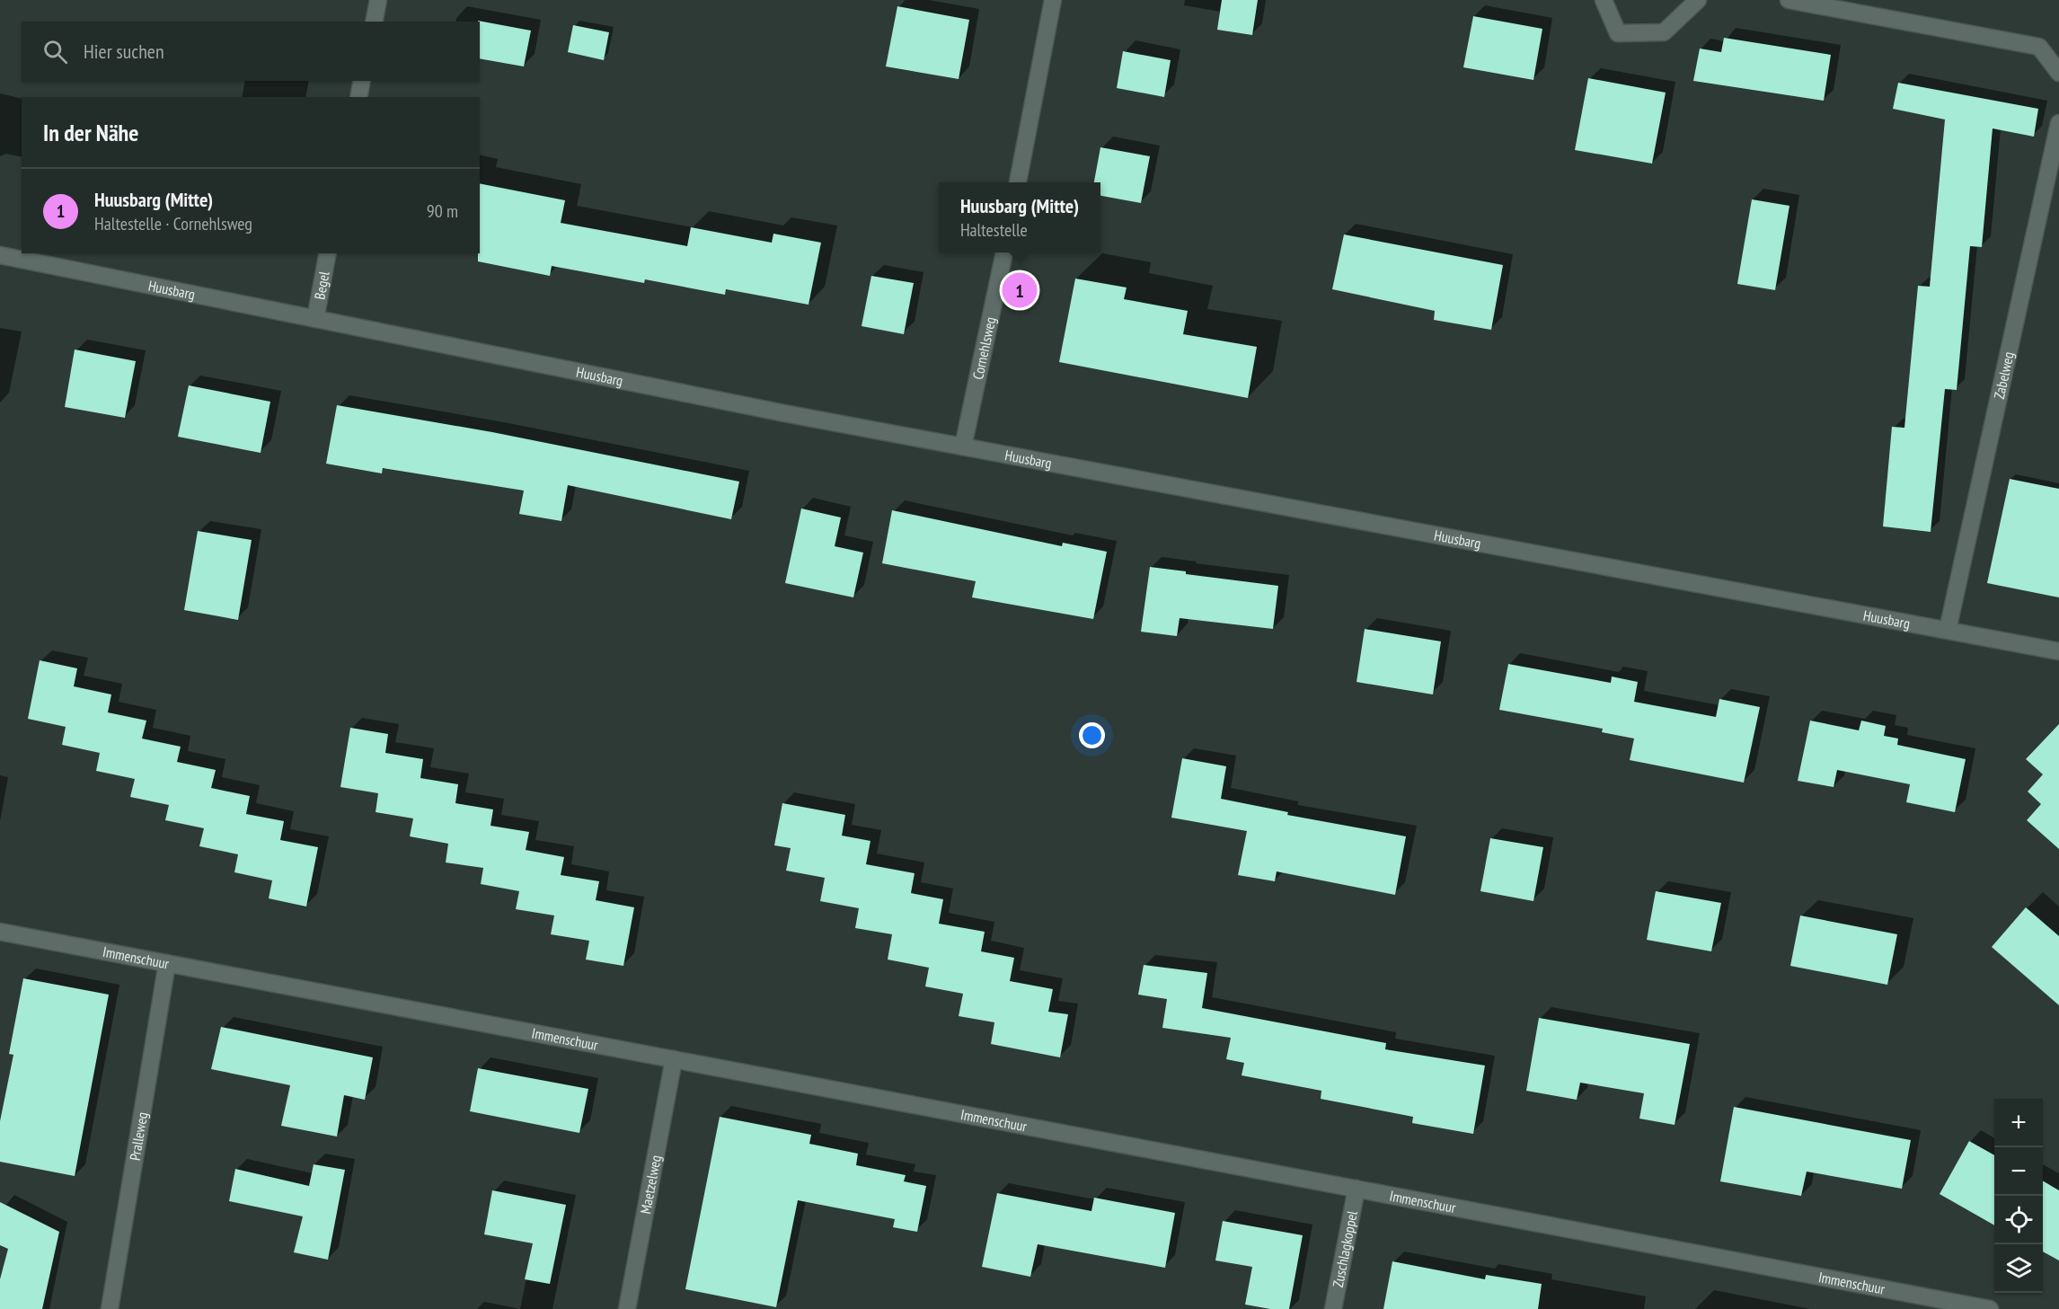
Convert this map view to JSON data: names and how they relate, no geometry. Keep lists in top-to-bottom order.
{
  "streets": {
    "street": [
      "Begel",
      "Huusbarg",
      "Cornehlsweg",
      "Zabelweg",
      "Immenschuur",
      "Pralleweg",
      "Maetzelweg",
      "Zuschlagkoppel"
    ]
  },
  "crossings": [
    ["Begel", "Huusbarg"],
    ["Huusbarg", "Cornehlsweg"],
    ["Huusbarg", "Zabelweg"],
    ["Immenschuur", "Pralleweg"],
    ["Immenschuur", "Maetzelweg"],
    ["Immenschuur", "Zuschlagkoppel"]
  ],
  "page": {
    "search": "Hier suchen",
    "heading": "In der Nähe",
    "list": [
      {
        "mark": "1",
        "name": "Huusbarg (Mitte)",
        "note": "Haltestelle · Cornehlsweg",
        "value": "90 m"
      }
    ],
    "popup": ["Huusbarg (Mitte)", "Haltestelle"],
    "pins": "1",
    "map_buttons": ["+", "−"]
  }
}
